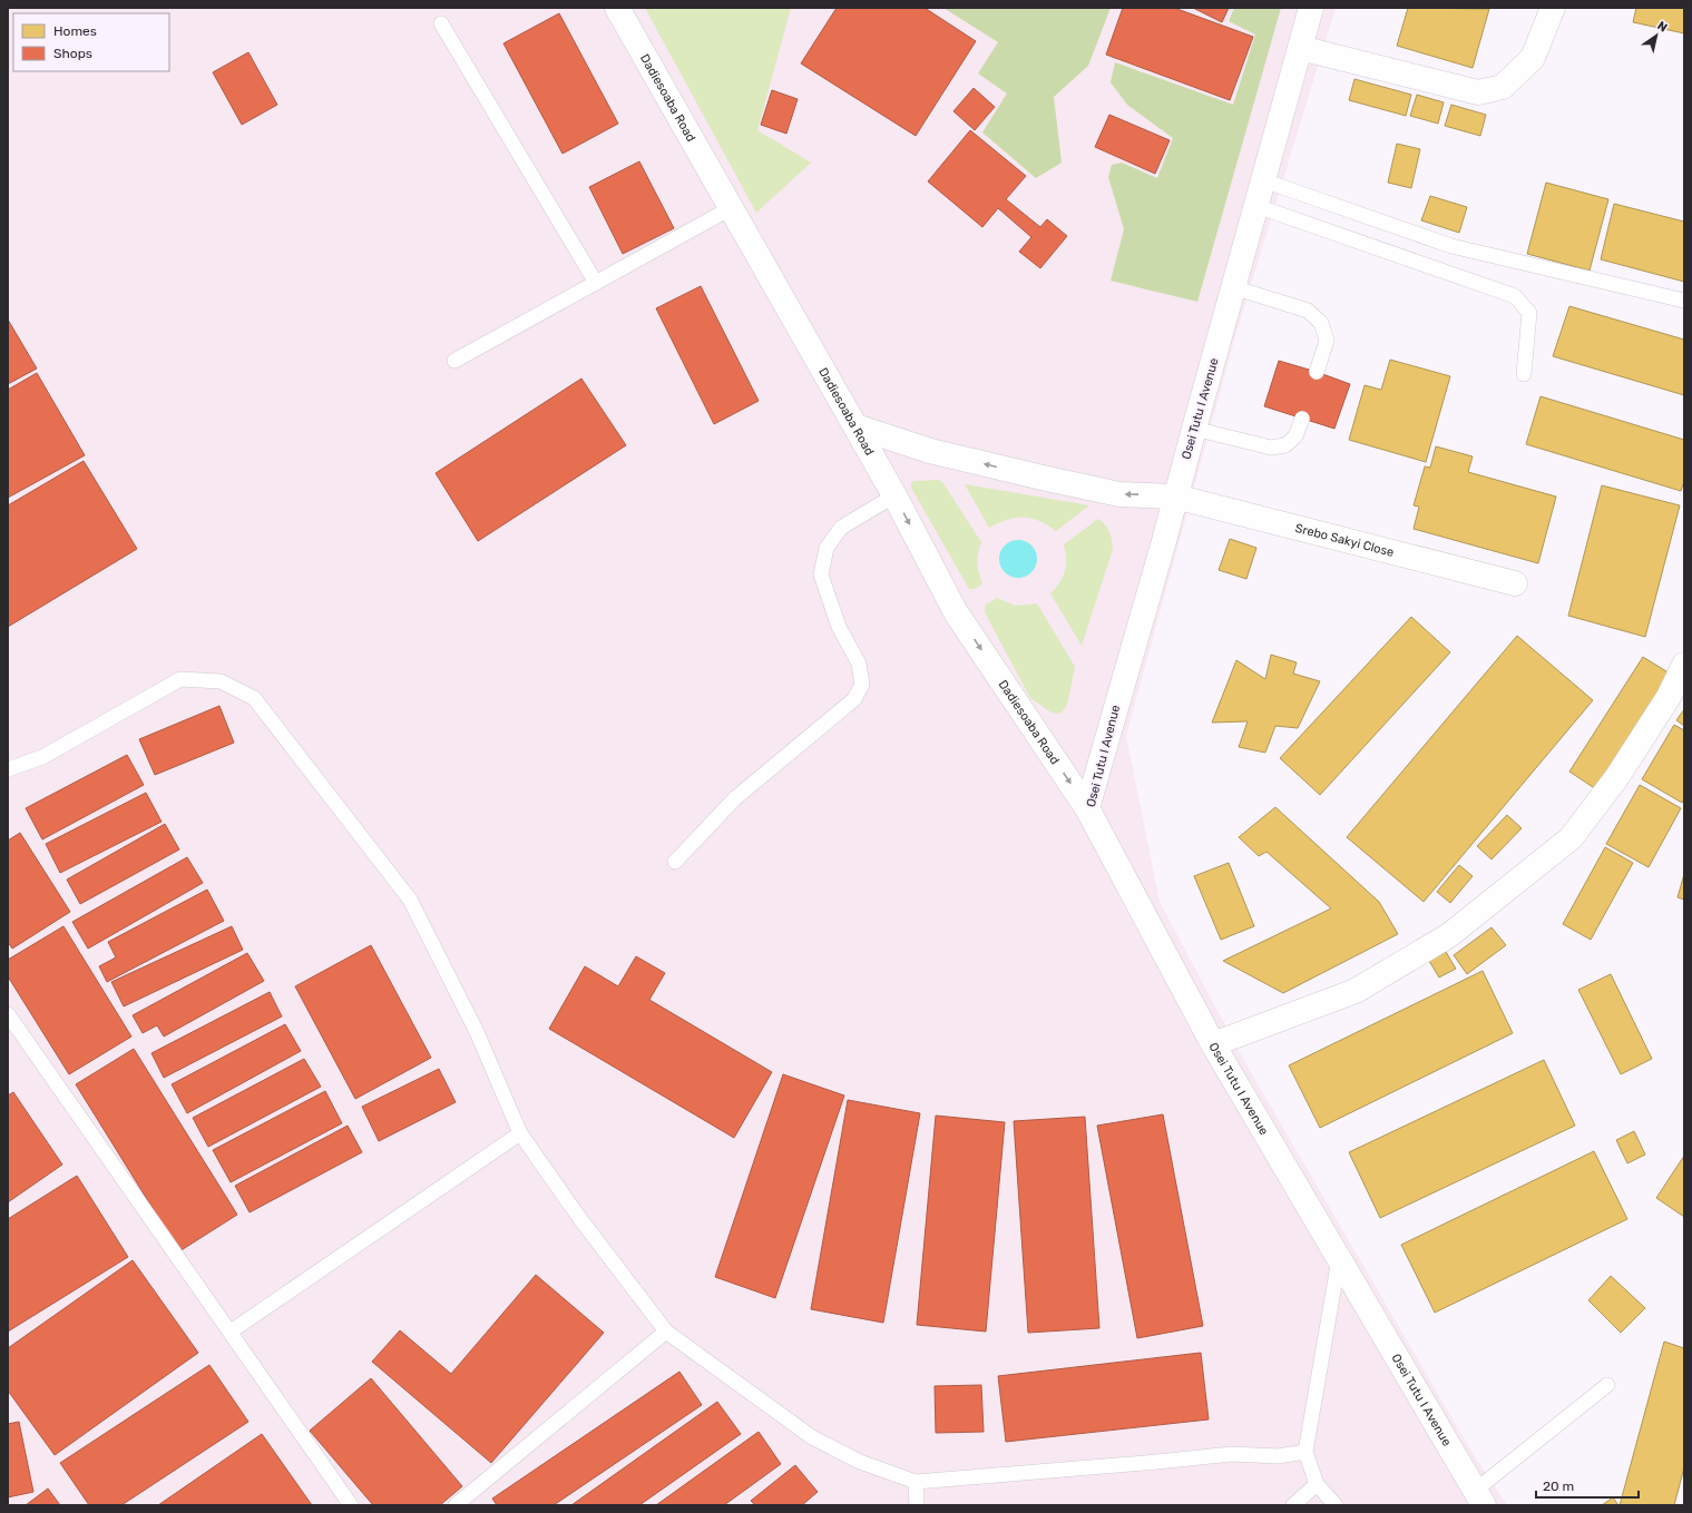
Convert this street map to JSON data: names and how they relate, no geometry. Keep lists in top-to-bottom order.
{
  "streets": {
    "street": ["Dadiesoaba Road", "Osei Tutu I Avenue", "Srebo Sakyi Close"]
  },
  "crossings": [
    ["Dadiesoaba Road", "Osei Tutu I Avenue"],
    ["Dadiesoaba Road", "Srebo Sakyi Close"],
    ["Osei Tutu I Avenue", "Srebo Sakyi Close"]
  ],
  "one_way": ["Dadiesoaba Road", "Srebo Sakyi Close"],
  "legend": ["Homes", "Shops"],
  "scale_bar": "20 m",
  "north": "top right"
}
